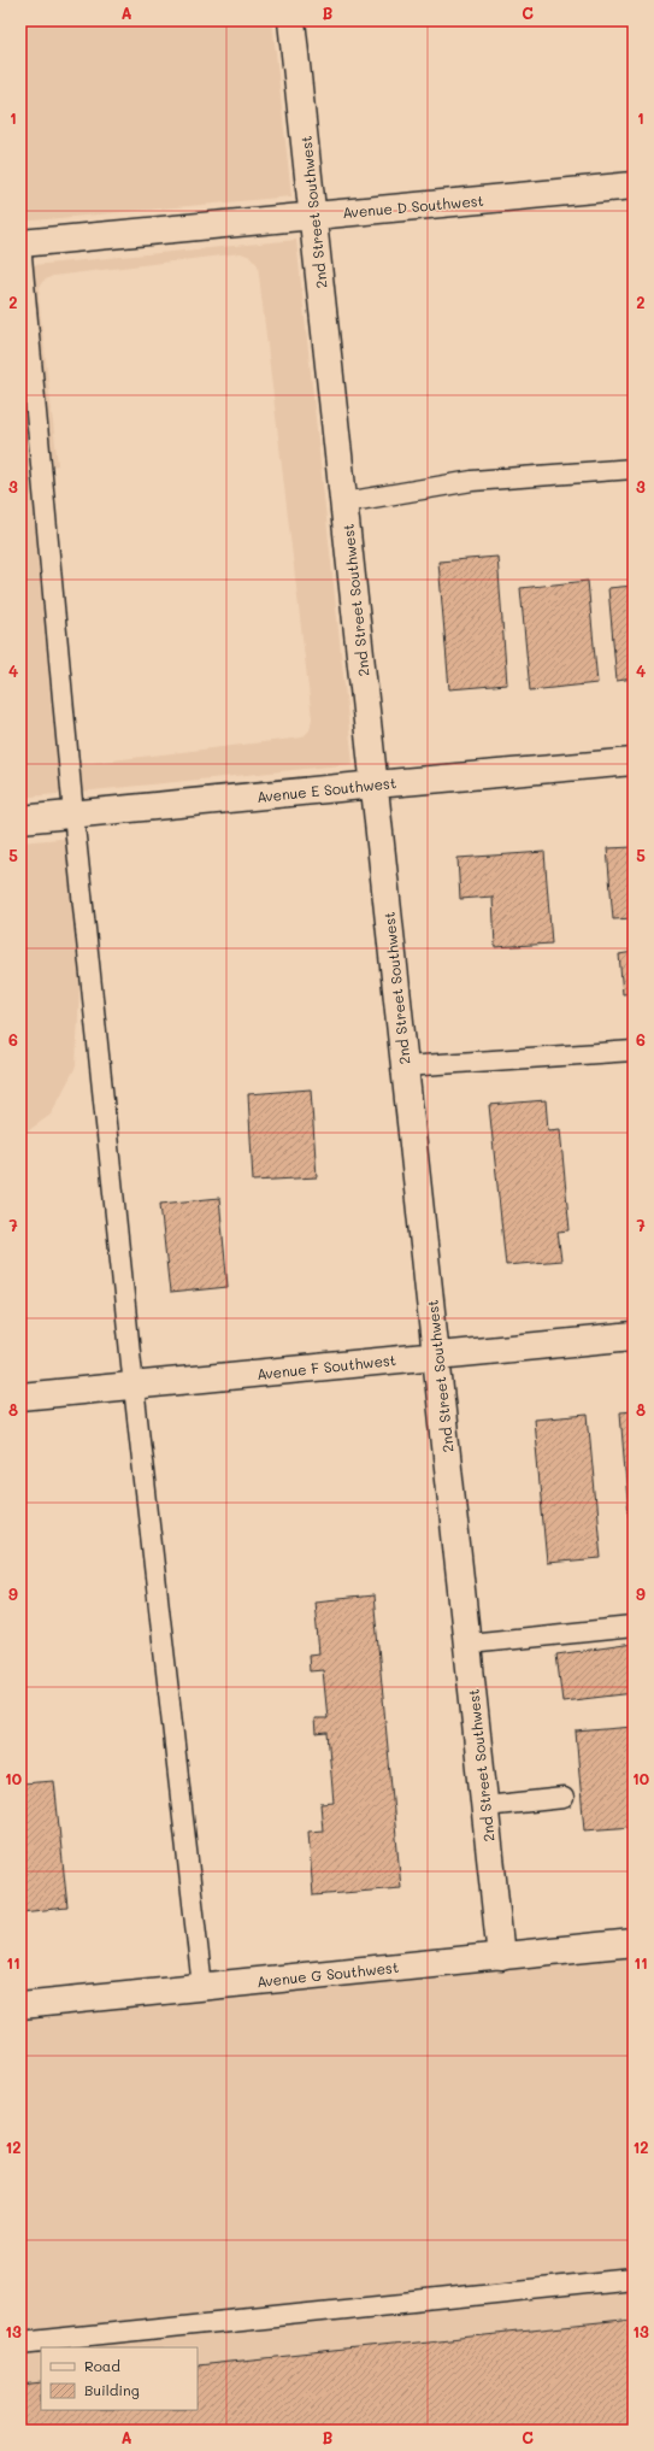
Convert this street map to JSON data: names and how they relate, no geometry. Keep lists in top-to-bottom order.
{
  "streets": {
    "street": [
      "Avenue D Southwest",
      "2nd Street Southwest",
      "Avenue E Southwest",
      "Avenue F Southwest",
      "Avenue G Southwest"
    ]
  },
  "crossings": [
    ["Avenue D Southwest", "2nd Street Southwest"],
    ["2nd Street Southwest", "Avenue E Southwest"],
    ["2nd Street Southwest", "Avenue F Southwest"],
    ["2nd Street Southwest", "Avenue G Southwest"]
  ],
  "legend": ["Road", "Building"],
  "grid": {
    "columns": ["A", "B", "C"],
    "rows": [
      "1",
      "2",
      "3",
      "4",
      "5",
      "6",
      "7",
      "8",
      "9",
      "10",
      "11",
      "12",
      "13"
    ]
  }
}
